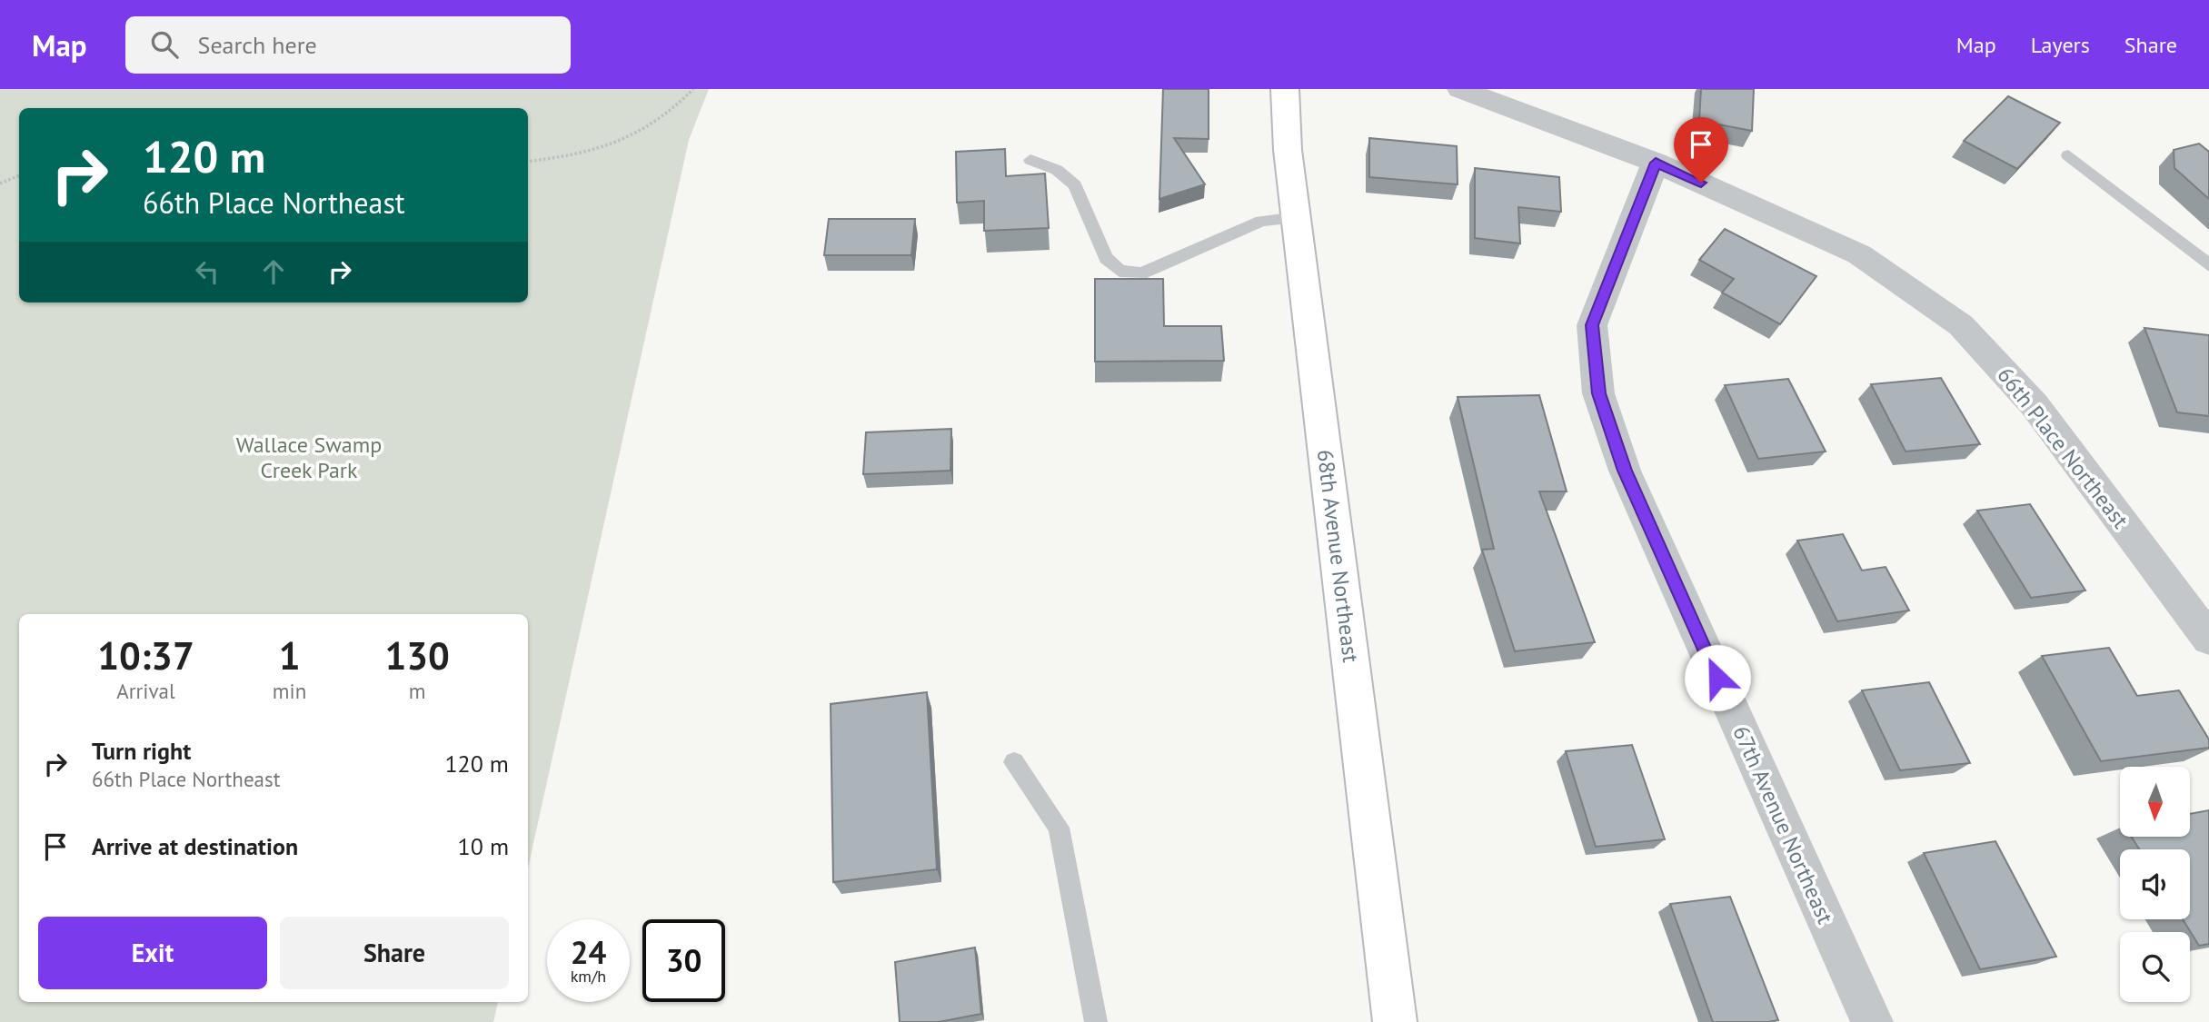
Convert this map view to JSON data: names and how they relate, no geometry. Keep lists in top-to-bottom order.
{
  "streets": {
    "street": ["66th Place Northeast", "68th Avenue Northeast", "67th Avenue Northeast"]
  },
  "crossings": [
    ["66th Place Northeast", "67th Avenue Northeast"]
  ],
  "parks": ["Wallace Swamp Creek Park"],
  "north": "bottom",
  "page": {
    "header": "Map",
    "search": "Search here",
    "nav": ["Map", "Layers", "Share"],
    "turn": ["120 m", "66th Place Northeast"],
    "eta": [
      "10:37",
      "Arrival",
      "1",
      "min",
      "130",
      "m"
    ],
    "list": [
      {
        "name": "Turn right",
        "note": "66th Place Northeast",
        "value": "120 m"
      },
      {
        "name": "Arrive at destination",
        "value": "10 m"
      }
    ],
    "buttons": ["Exit", "Share"],
    "speed": "24 km/h",
    "limit": "30"
  }
}
